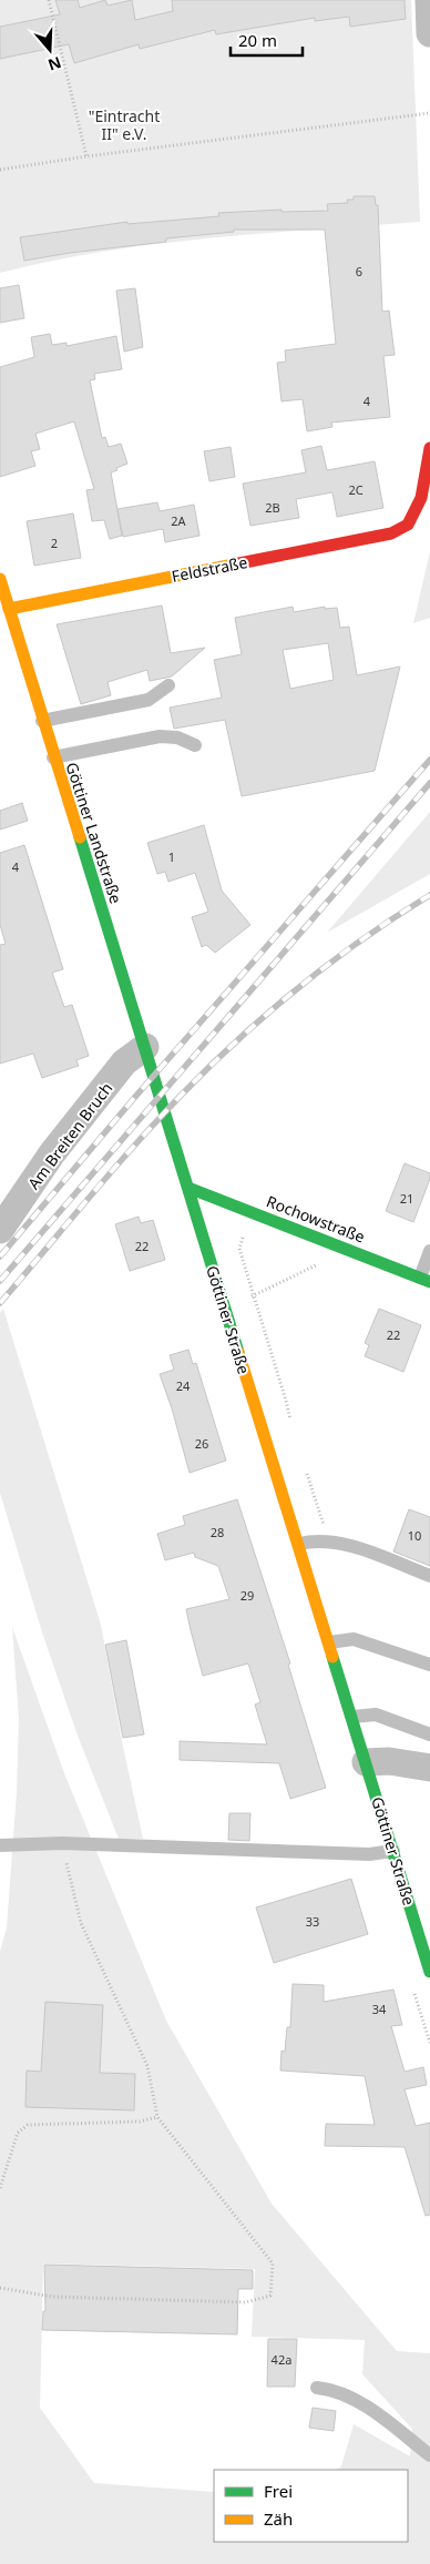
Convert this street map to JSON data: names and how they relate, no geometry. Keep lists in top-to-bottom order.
{
  "streets": {
    "street": [
      "Feldstraße",
      "Göttiner Landstraße",
      "Am Breiten Bruch",
      "Rochowstraße",
      "Göttiner Straße"
    ]
  },
  "crossings": [
    ["Feldstraße", "Göttiner Landstraße"],
    ["Göttiner Landstraße", "Am Breiten Bruch"],
    ["Göttiner Landstraße", "Göttiner Straße"],
    ["Rochowstraße", "Göttiner Straße"]
  ],
  "parks": ["\"Eintracht II\" e.V."],
  "house_numbers": [
    "6",
    "4",
    "2C",
    "2B",
    "2A",
    "2",
    "1",
    "4",
    "21",
    "22",
    "22",
    "24",
    "26",
    "28",
    "10",
    "29",
    "33",
    "34",
    "42a"
  ],
  "legend": ["Frei", "Zäh"],
  "scale_bar": "20 m",
  "north": "bottom"
}
